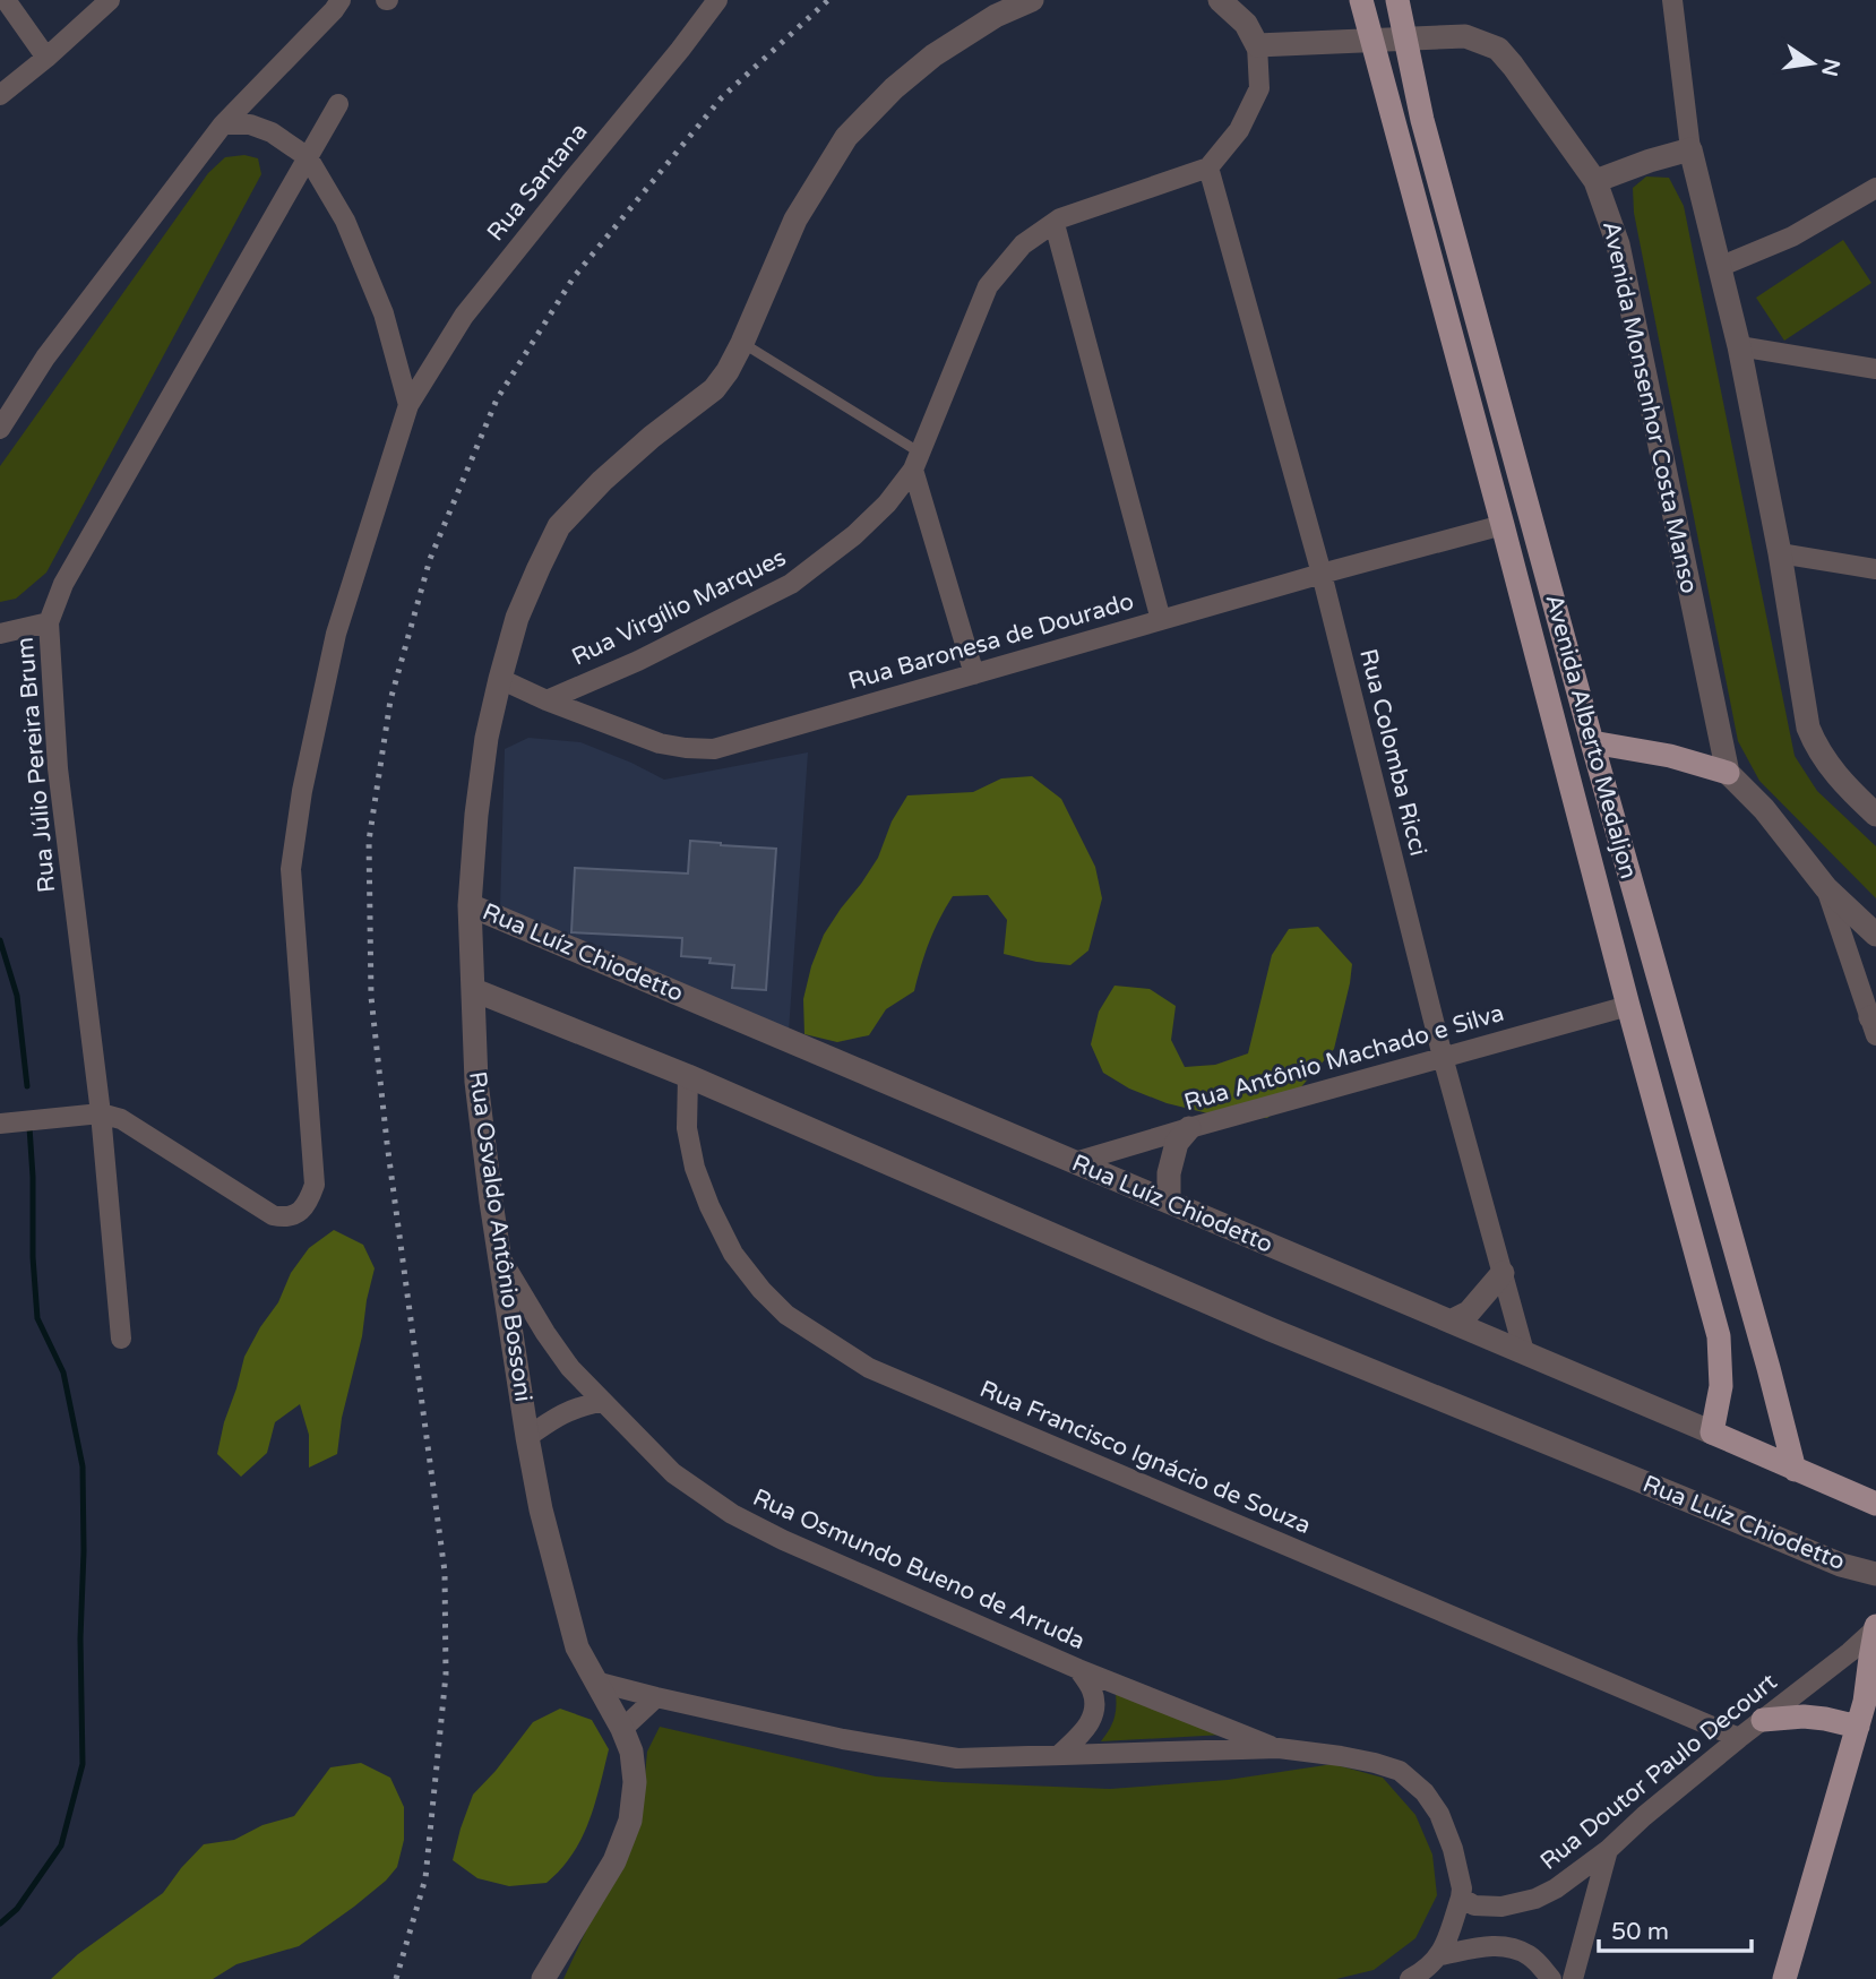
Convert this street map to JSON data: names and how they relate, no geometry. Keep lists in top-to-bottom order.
{
  "streets": {
    "main road": ["Avenida Alberto Medaljon", "Rua Luíz Chiodetto"],
    "street": [
      "Rua Santana",
      "Avenida Monsenhor Costa Manso",
      "Rua Virgílio Marques",
      "Rua Baronesa de Dourado",
      "Rua Colomba Ricci",
      "Rua Júlio Pereira Brum",
      "Rua Antônio Machado e Silva",
      "Rua Osvaldo Antônio Bossoni",
      "Rua Francisco Ignácio de Souza",
      "Rua Osmundo Bueno de Arruda",
      "Rua Doutor Paulo Decourt"
    ]
  },
  "crossings": [
    ["Rua Santana", "Rua Júlio Pereira Brum"],
    ["Avenida Monsenhor Costa Manso", "Avenida Alberto Medaljon"],
    ["Rua Virgílio Marques", "Rua Baronesa de Dourado"],
    ["Rua Virgílio Marques", "Rua Colomba Ricci"],
    ["Rua Baronesa de Dourado", "Avenida Alberto Medaljon"],
    ["Rua Baronesa de Dourado", "Rua Colomba Ricci"],
    ["Rua Baronesa de Dourado", "Rua Osvaldo Antônio Bossoni"],
    ["Avenida Alberto Medaljon", "Rua Luíz Chiodetto"],
    ["Avenida Alberto Medaljon", "Rua Antônio Machado e Silva"],
    ["Rua Colomba Ricci", "Rua Luíz Chiodetto"],
    ["Rua Colomba Ricci", "Rua Antônio Machado e Silva"],
    ["Rua Luíz Chiodetto", "Rua Antônio Machado e Silva"],
    ["Rua Luíz Chiodetto", "Rua Osvaldo Antônio Bossoni"],
    ["Rua Luíz Chiodetto", "Rua Francisco Ignácio de Souza"],
    ["Rua Osvaldo Antônio Bossoni", "Rua Osmundo Bueno de Arruda"],
    ["Rua Francisco Ignácio de Souza", "Rua Doutor Paulo Decourt"]
  ],
  "scale_bar": "50 m",
  "north": "right"
}
